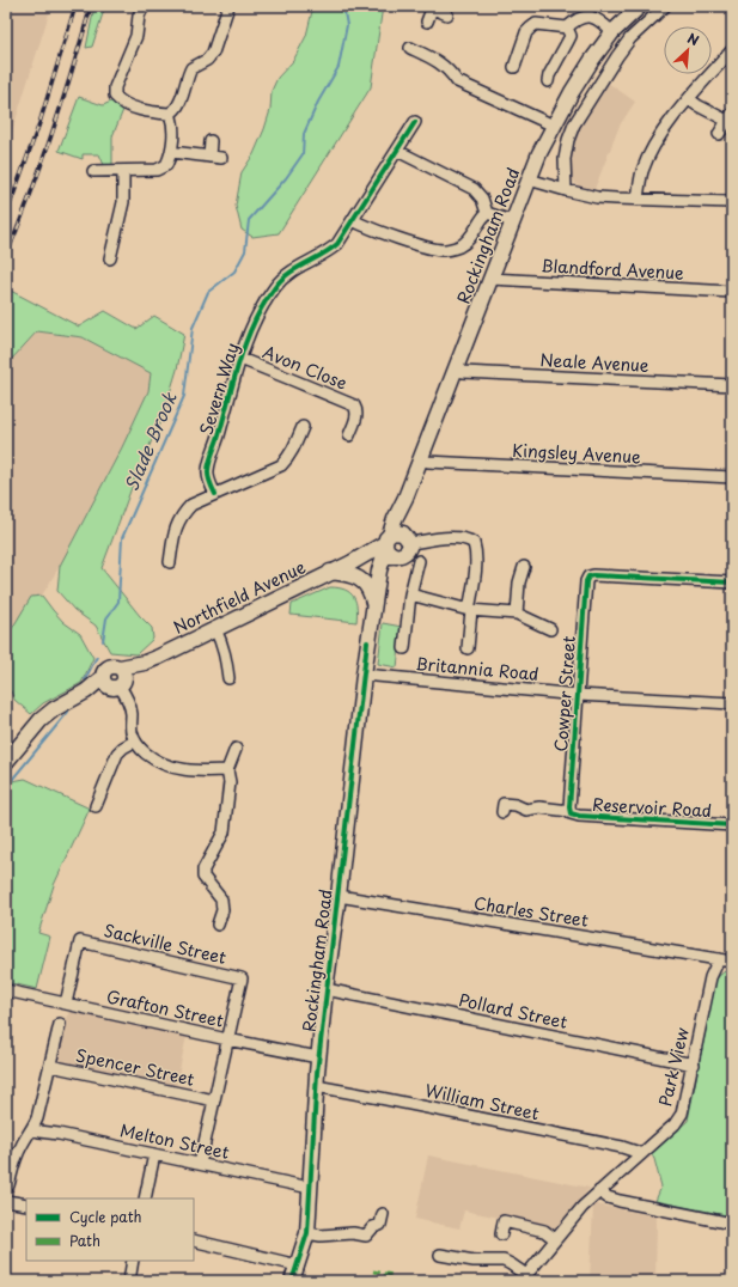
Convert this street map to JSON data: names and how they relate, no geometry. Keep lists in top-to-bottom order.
{
  "streets": {
    "main road": ["Rockingham Road", "Northfield Avenue"],
    "street": [
      "Blandford Avenue",
      "Neale Avenue",
      "Avon Close",
      "Severn Way",
      "Kingsley Avenue",
      "Britannia Road",
      "Cowper Street",
      "Reservoir Road",
      "Charles Street",
      "Sackville Street",
      "Grafton Street",
      "Pollard Street",
      "Spencer Street",
      "Park View",
      "William Street",
      "Melton Street"
    ]
  },
  "crossings": [
    ["Rockingham Road", "Blandford Avenue"],
    ["Rockingham Road", "Neale Avenue"],
    ["Rockingham Road", "Kingsley Avenue"],
    ["Rockingham Road", "Northfield Avenue"],
    ["Rockingham Road", "Britannia Road"],
    ["Rockingham Road", "Charles Street"],
    ["Rockingham Road", "Grafton Street"],
    ["Rockingham Road", "Pollard Street"],
    ["Rockingham Road", "William Street"],
    ["Rockingham Road", "Melton Street"],
    ["Avon Close", "Severn Way"],
    ["Britannia Road", "Cowper Street"],
    ["Cowper Street", "Reservoir Road"],
    ["Charles Street", "Park View"],
    ["Sackville Street", "Grafton Street"],
    ["Pollard Street", "Park View"],
    ["Park View", "William Street"]
  ],
  "water": ["Slade Brook"],
  "legend": ["Cycle path", "Path"],
  "north": "top right"
}
